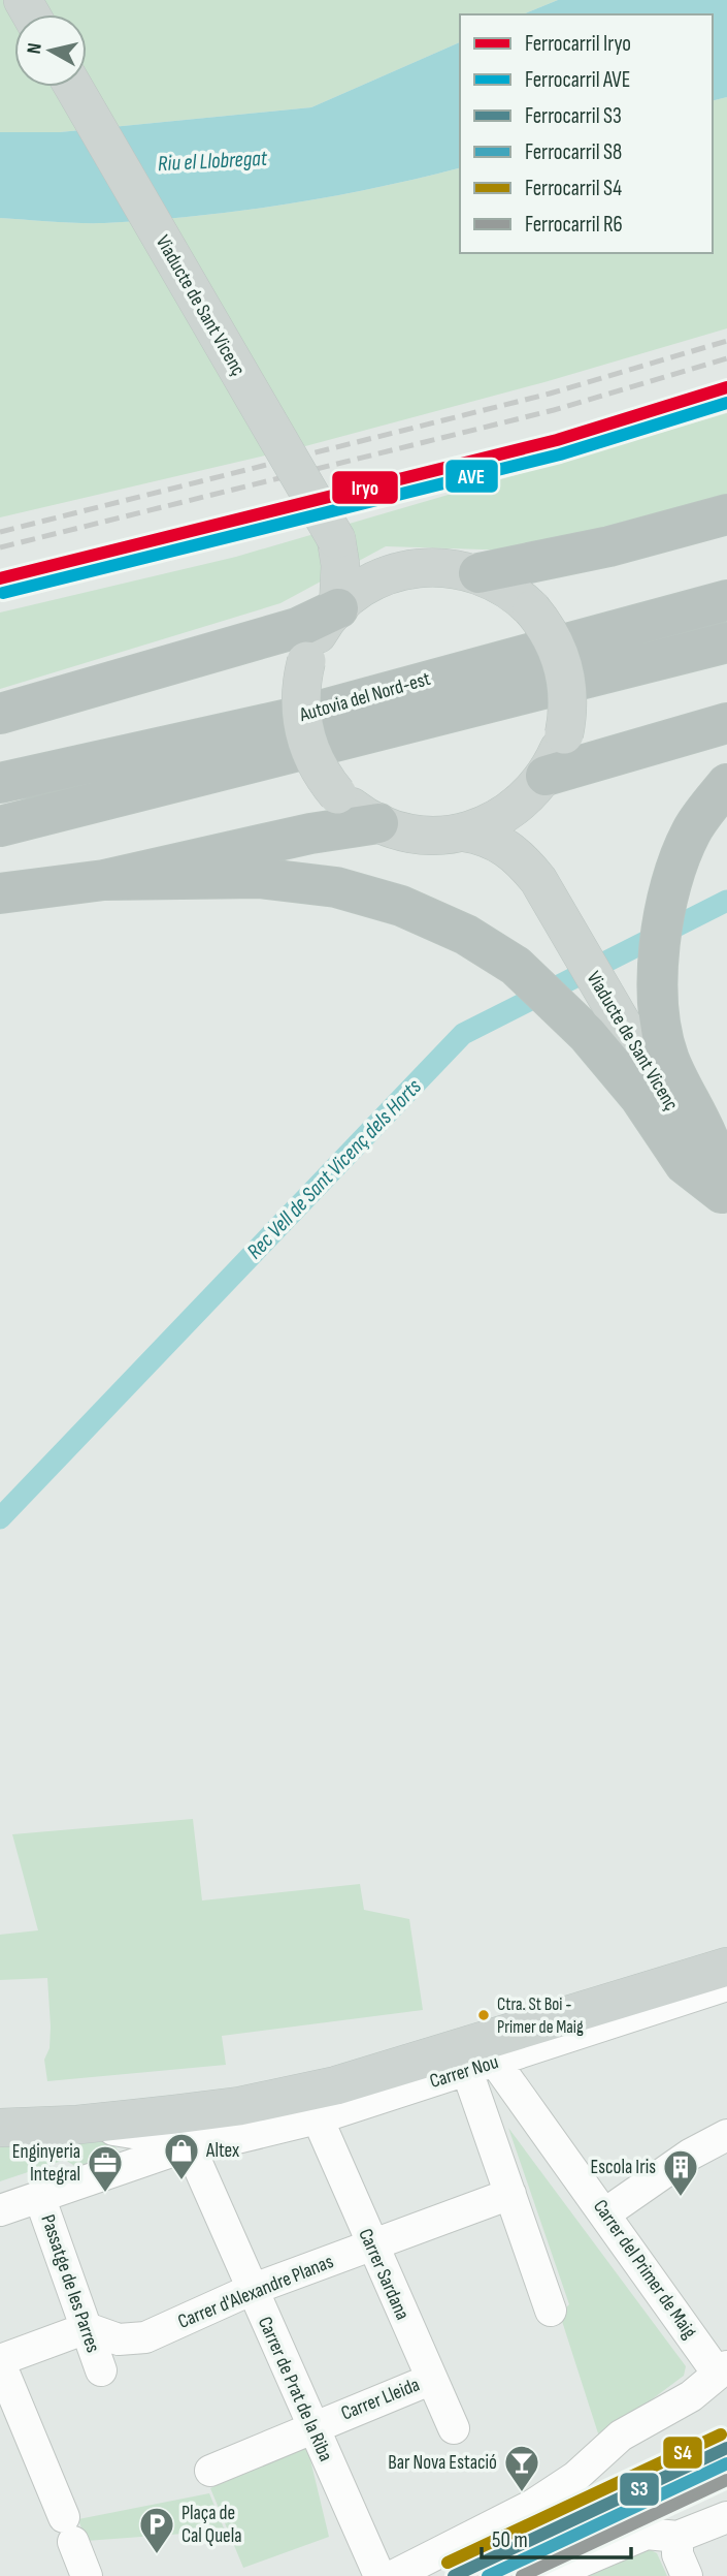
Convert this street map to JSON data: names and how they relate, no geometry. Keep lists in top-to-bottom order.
{
  "streets": {
    "highway": ["Autovia del Nord-est"],
    "main road": ["Viaducte de Sant Vicenç"],
    "street": [
      "Carrer Nou",
      "Carrer del Primer de Maig",
      "Carrer Sardana",
      "Passatge de les Parres",
      "Carrer d'Alexandre Planas",
      "Carrer de Prat de la Riba",
      "Carrer Lleida"
    ]
  },
  "crossings": [
    ["Carrer Nou", "Carrer del Primer de Maig"],
    ["Carrer Nou", "Carrer Sardana"],
    ["Carrer Nou", "Passatge de les Parres"],
    ["Carrer Nou", "Carrer de Prat de la Riba"],
    ["Carrer Sardana", "Carrer d'Alexandre Planas"],
    ["Carrer Sardana", "Carrer Lleida"],
    ["Passatge de les Parres", "Carrer d'Alexandre Planas"],
    ["Carrer d'Alexandre Planas", "Carrer de Prat de la Riba"],
    ["Carrer de Prat de la Riba", "Carrer Lleida"]
  ],
  "water": ["Riu el Llobregat", "Rec Vell de Sant Vicenç dels Horts"],
  "places": {
    "other": ["Ctra. St Boi - Primer de Maig"],
    "shop": ["Altex"],
    "office": ["Enginyeria Integral"],
    "building": ["Escola Iris"],
    "bar": ["Bar Nova Estació"],
    "parking": ["Plaça de Cal Quela"]
  },
  "lines": [
    "rail line Iryo",
    "rail line AVE",
    "rail line S4",
    "rail line S3",
    "rail line S8",
    "rail line R6"
  ],
  "legend": [
    "Ferrocarril Iryo",
    "Ferrocarril AVE",
    "Ferrocarril S3",
    "Ferrocarril S8",
    "Ferrocarril S4",
    "Ferrocarril R6"
  ],
  "scale_bar": "50 m",
  "north": "left"
}
